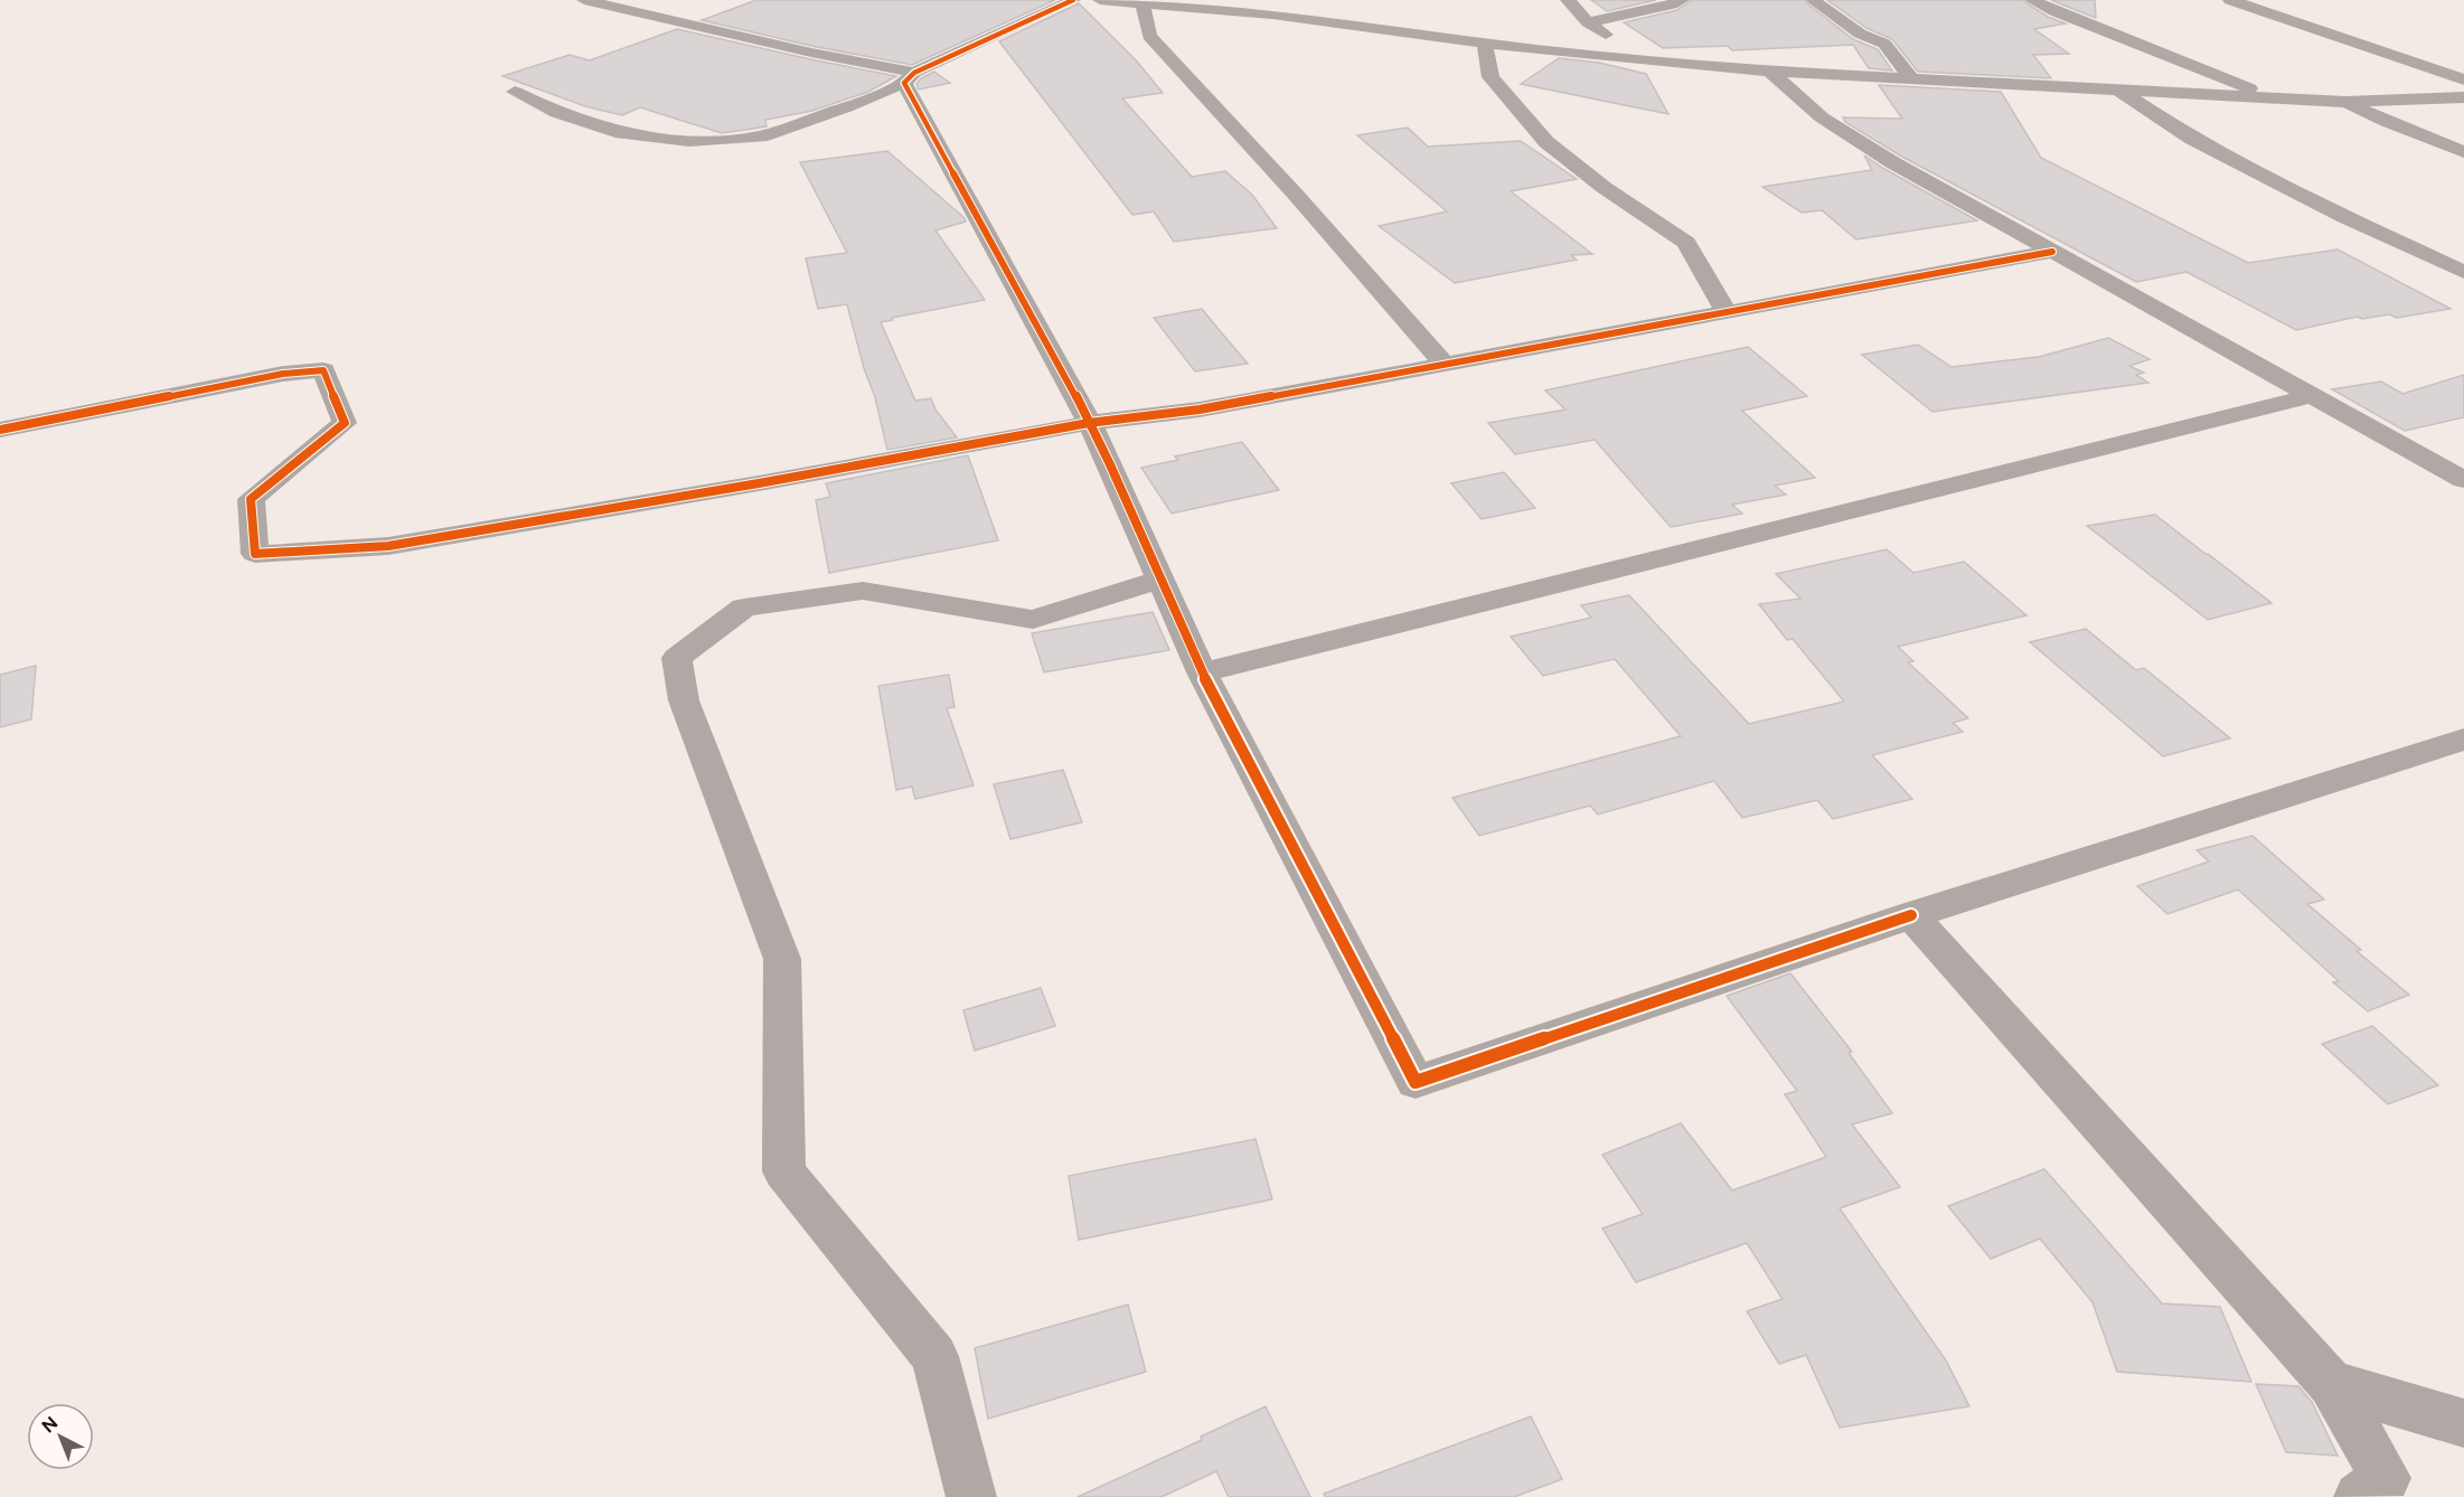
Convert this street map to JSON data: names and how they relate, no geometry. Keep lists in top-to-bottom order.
{
  "north": "top left"
}
